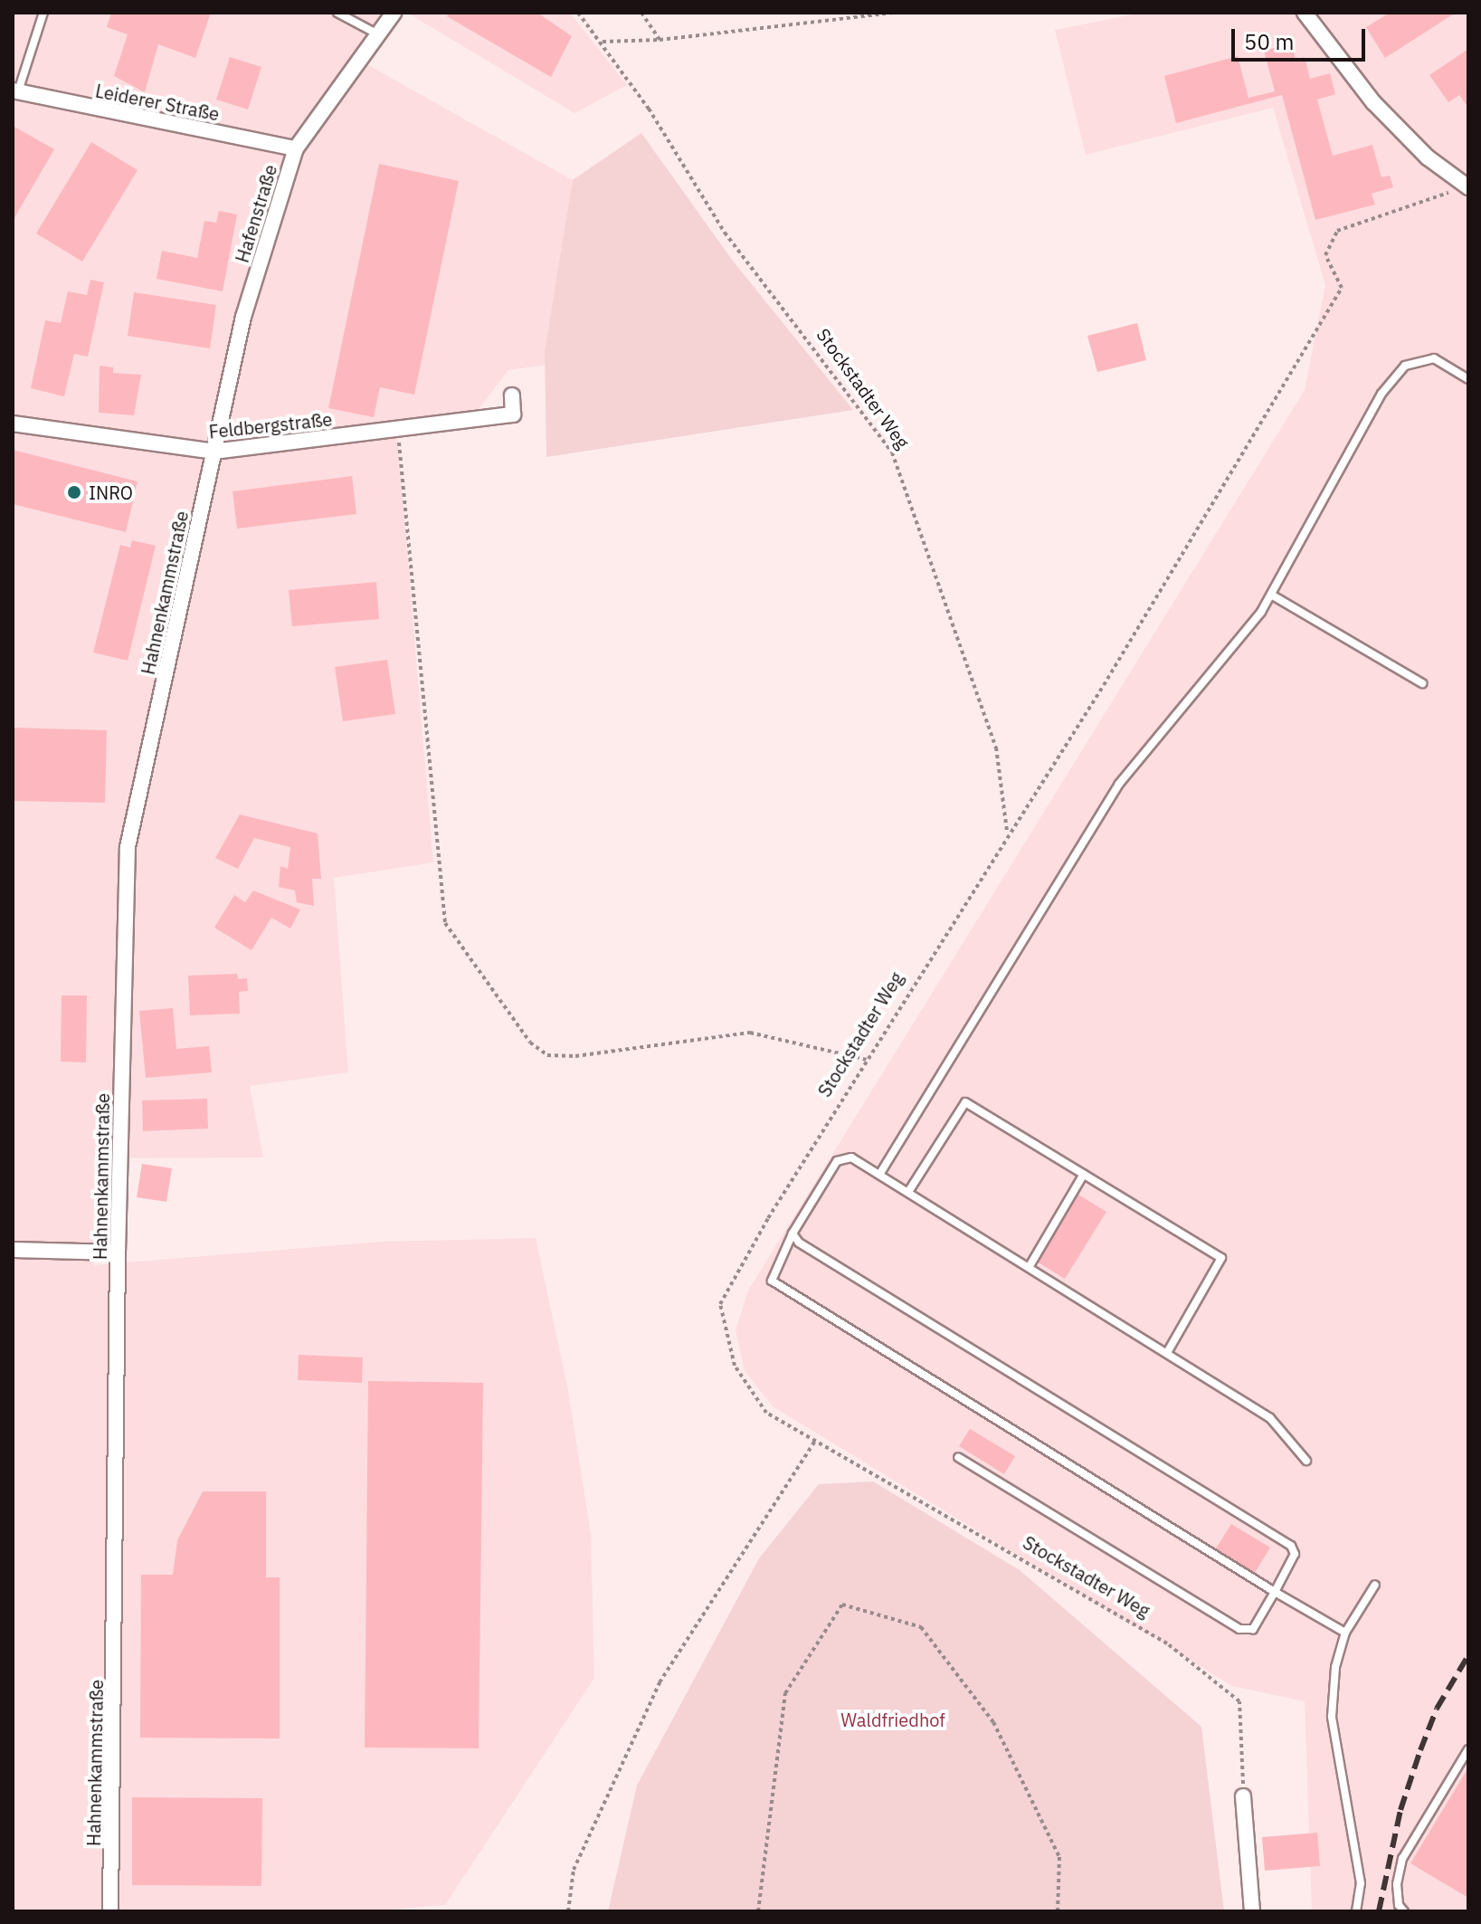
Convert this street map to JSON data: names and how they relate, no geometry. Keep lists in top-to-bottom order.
{
  "streets": {
    "street": [
      "Leiderer Straße",
      "Hafenstraße",
      "Feldbergstraße",
      "Hahnenkammstraße"
    ],
    "path": ["Stockstadter Weg"]
  },
  "crossings": [
    ["Leiderer Straße", "Hafenstraße"],
    ["Hafenstraße", "Feldbergstraße"],
    ["Hafenstraße", "Hahnenkammstraße"],
    ["Feldbergstraße", "Hahnenkammstraße"]
  ],
  "parks": ["Waldfriedhof"],
  "places": ["INRO"],
  "scale_bar": "50 m"
}
